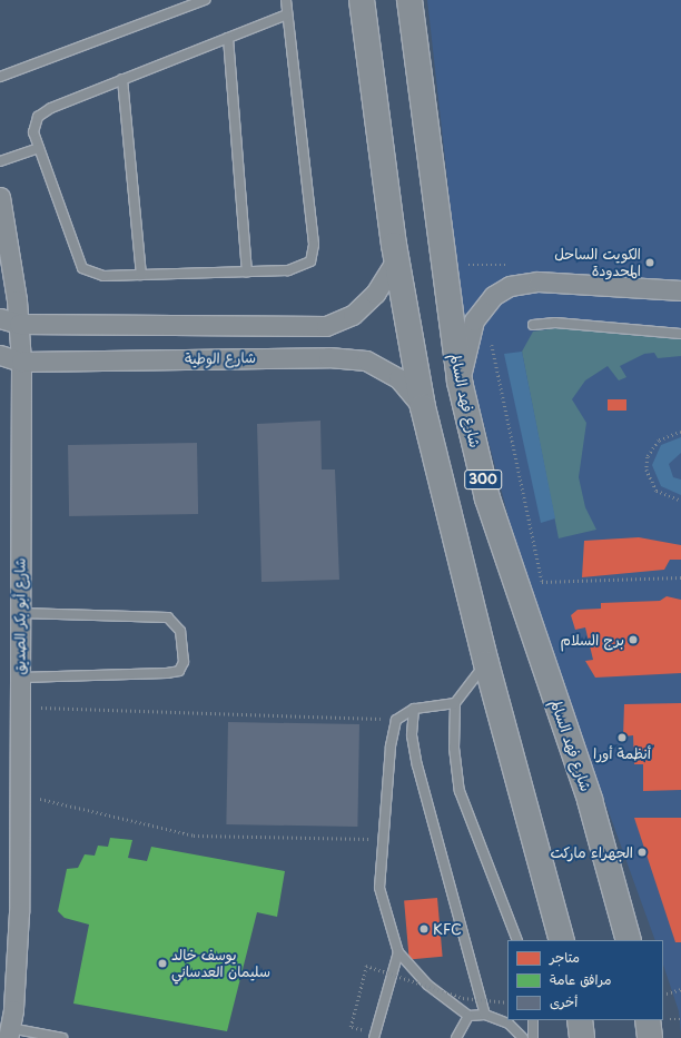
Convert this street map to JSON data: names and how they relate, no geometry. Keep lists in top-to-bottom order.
{
  "streets": {
    "main road": ["شارع فهد السالم", "300"],
    "street": ["شارع الوطية", "شارع أبو بكر الصديق"]
  },
  "crossings": [
    ["شارع الوطية", "300"],
    ["شارع الوطية", "شارع أبو بكر الصديق"]
  ],
  "places": [
    "الكويت الساحل المحدودة",
    "برج السلام",
    "أنظمة أورا",
    "الجهراء ماركت",
    "KFC",
    "يوسف خالد سليمان العدساني"
  ],
  "legend": ["متاجر", "مرافق عامة", "أخرى"]
}
